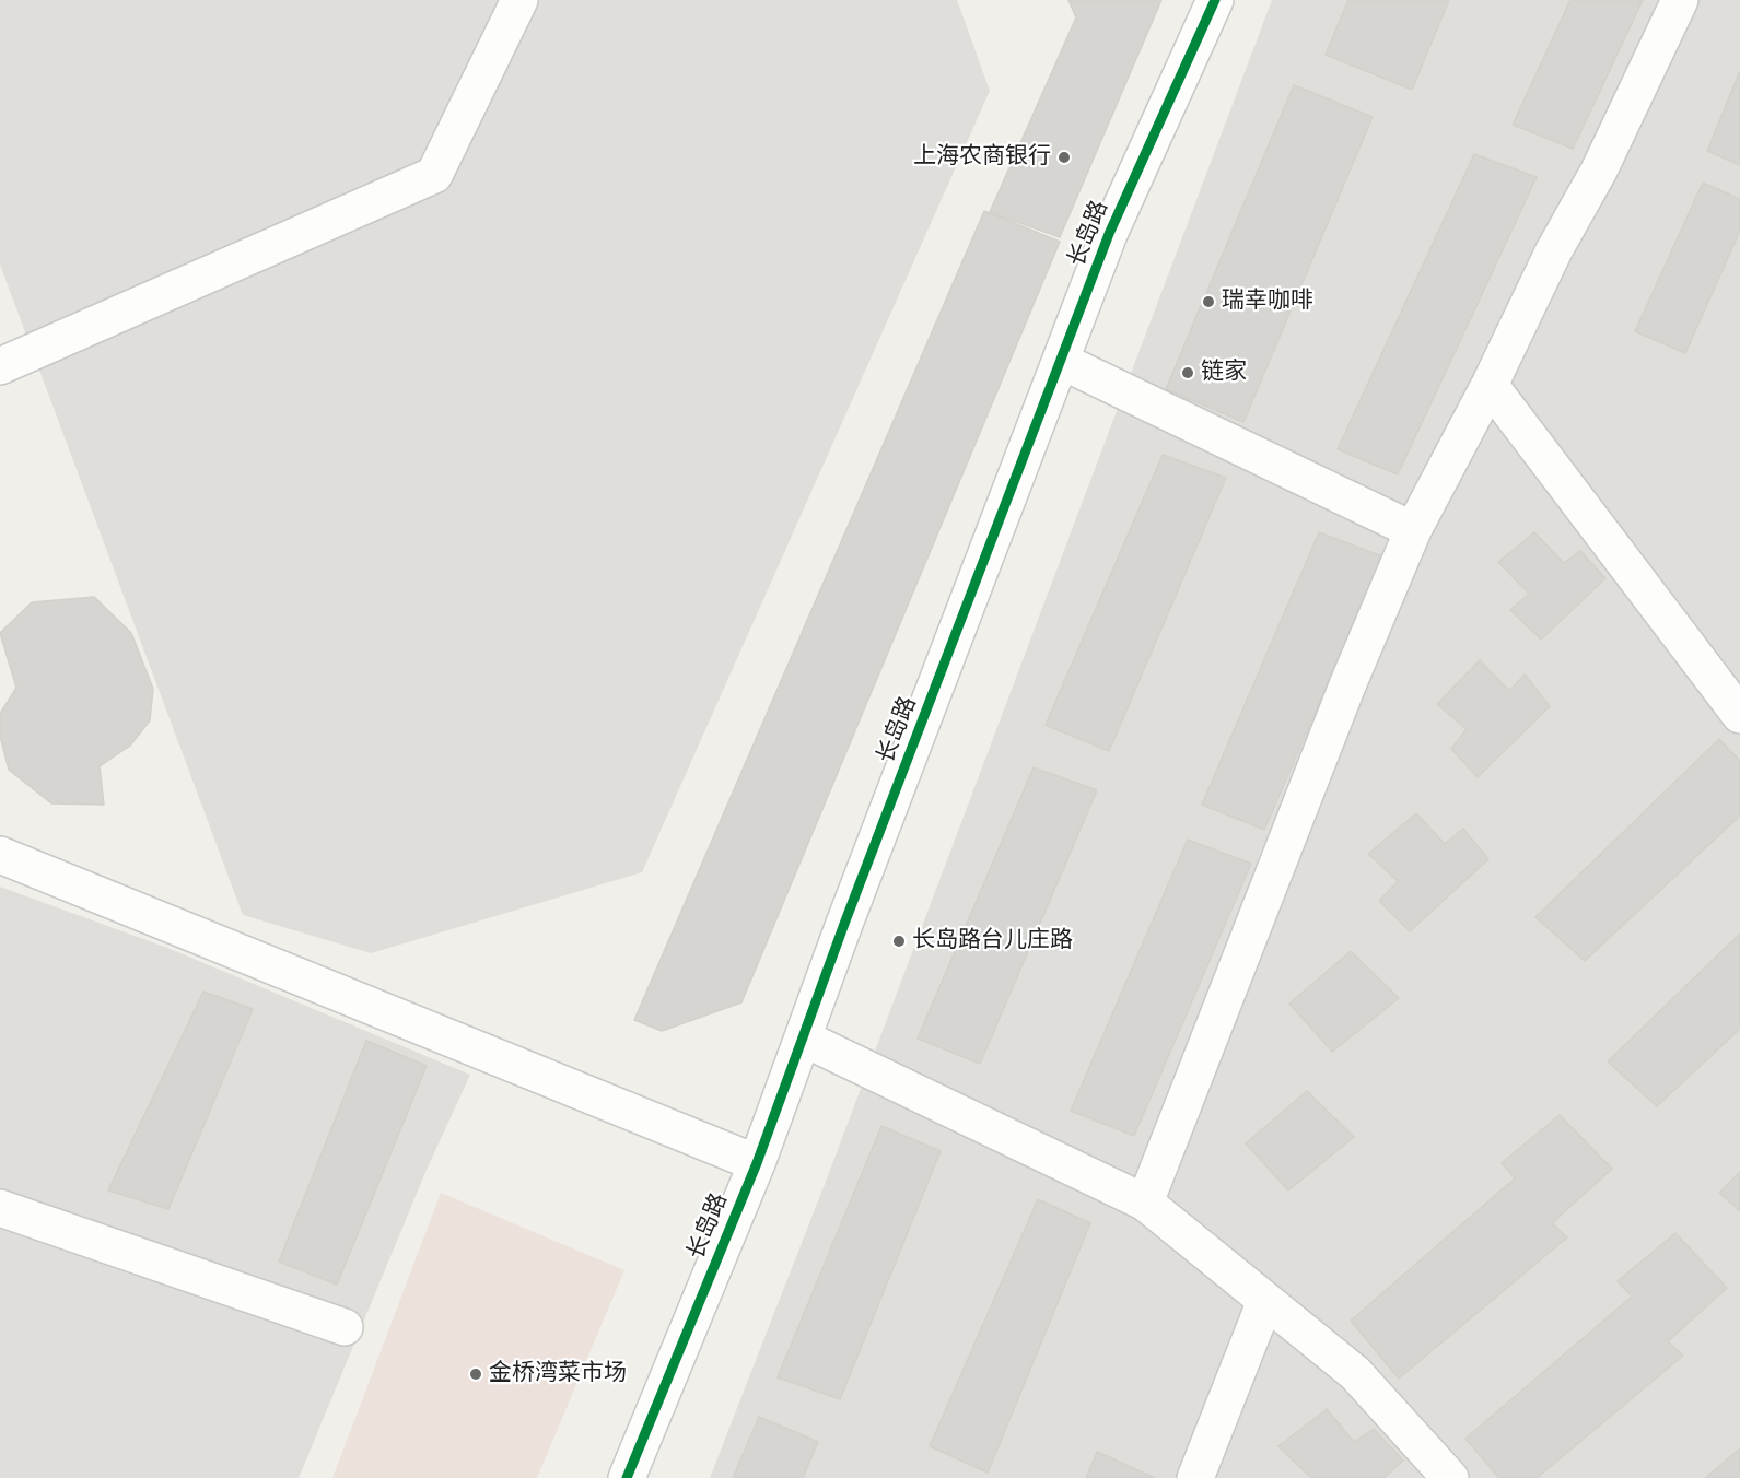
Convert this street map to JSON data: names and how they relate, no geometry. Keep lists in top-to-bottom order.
{
  "streets": {
    "street": ["长岛路"]
  },
  "places": [
    "上海农商银行",
    "瑞幸咖啡",
    "链家",
    "长岛路台儿庄路",
    "金桥湾菜市场"
  ]
}
